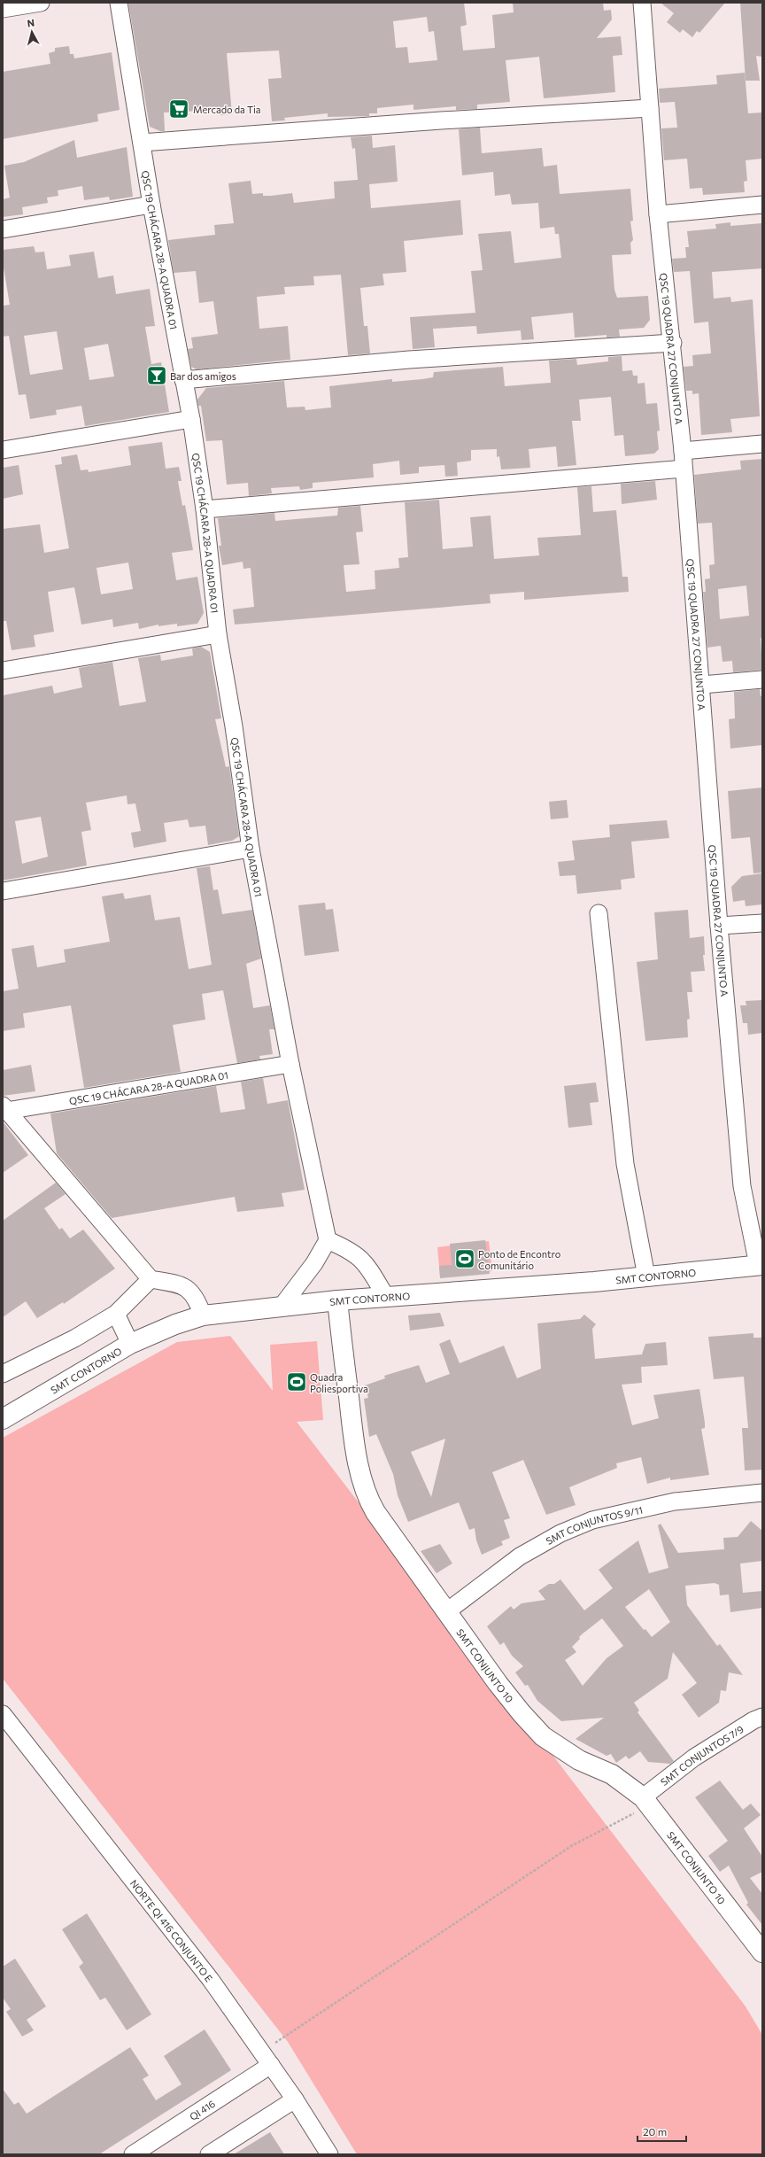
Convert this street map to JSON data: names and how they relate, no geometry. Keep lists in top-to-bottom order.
{
  "streets": {
    "street": [
      "QSC 19 CHÁCARA 28-A QUADRA 01",
      "QSC 19 QUADRA 27 CONJUNTO A",
      "SMT CONTORNO",
      "SMT CONJUNTOS 9/11",
      "SMT CONJUNTO 10",
      "SMT CONJUNTOS 7/9",
      "NORTE QI 416 CONJUNTO E",
      "QI 416"
    ]
  },
  "crossings": [
    ["QSC 19 QUADRA 27 CONJUNTO A", "SMT CONTORNO"],
    ["SMT CONTORNO", "SMT CONJUNTO 10"],
    ["SMT CONJUNTOS 9/11", "SMT CONJUNTO 10"],
    ["SMT CONJUNTO 10", "SMT CONJUNTOS 7/9"],
    ["NORTE QI 416 CONJUNTO E", "QI 416"]
  ],
  "places": {
    "supermarket": ["Mercado da Tia"],
    "bar": ["Bar dos amigos"],
    "sports": ["Ponto de Encontro Comunitário", "Quadra Poliesportiva"]
  },
  "scale_bar": "20 m",
  "north": "top"
}
